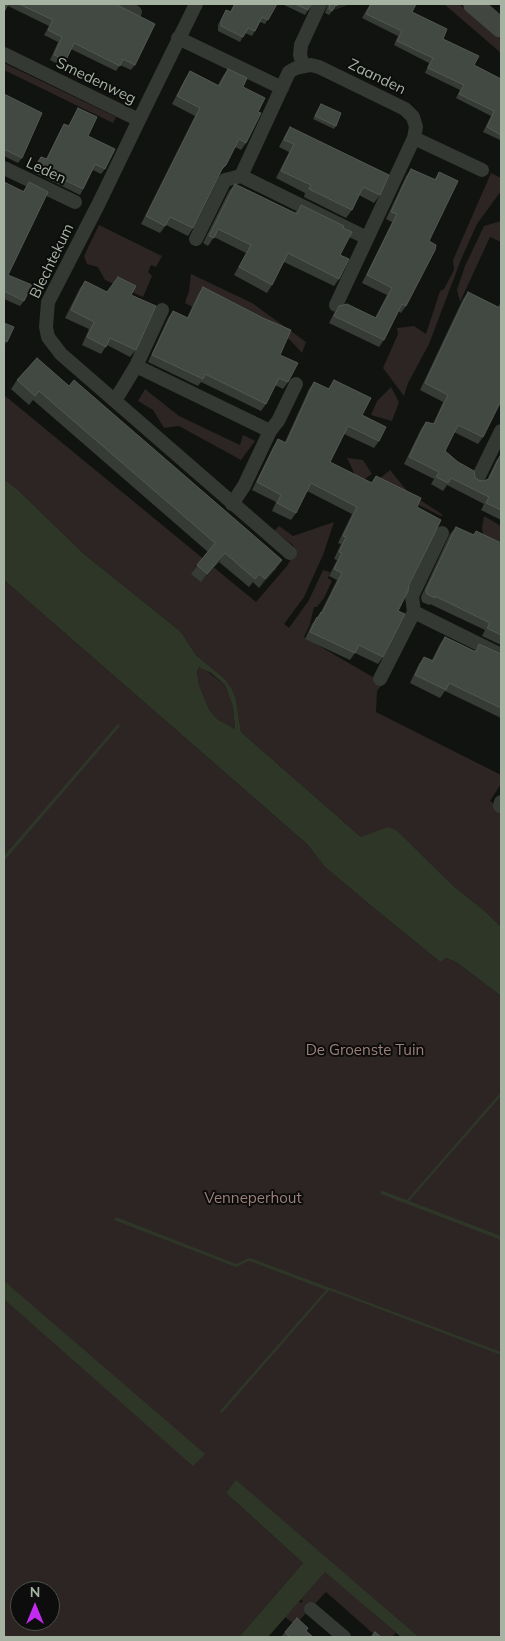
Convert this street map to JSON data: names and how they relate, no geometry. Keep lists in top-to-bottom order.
{
  "streets": {
    "street": [
      "Zaanden",
      "Smedenweg",
      "Leden",
      "Blechtekum"
    ]
  },
  "crossings": [
    ["Smedenweg", "Blechtekum"]
  ],
  "parks": ["De Groenste Tuin", "Venneperhout"],
  "north": "top"
}
